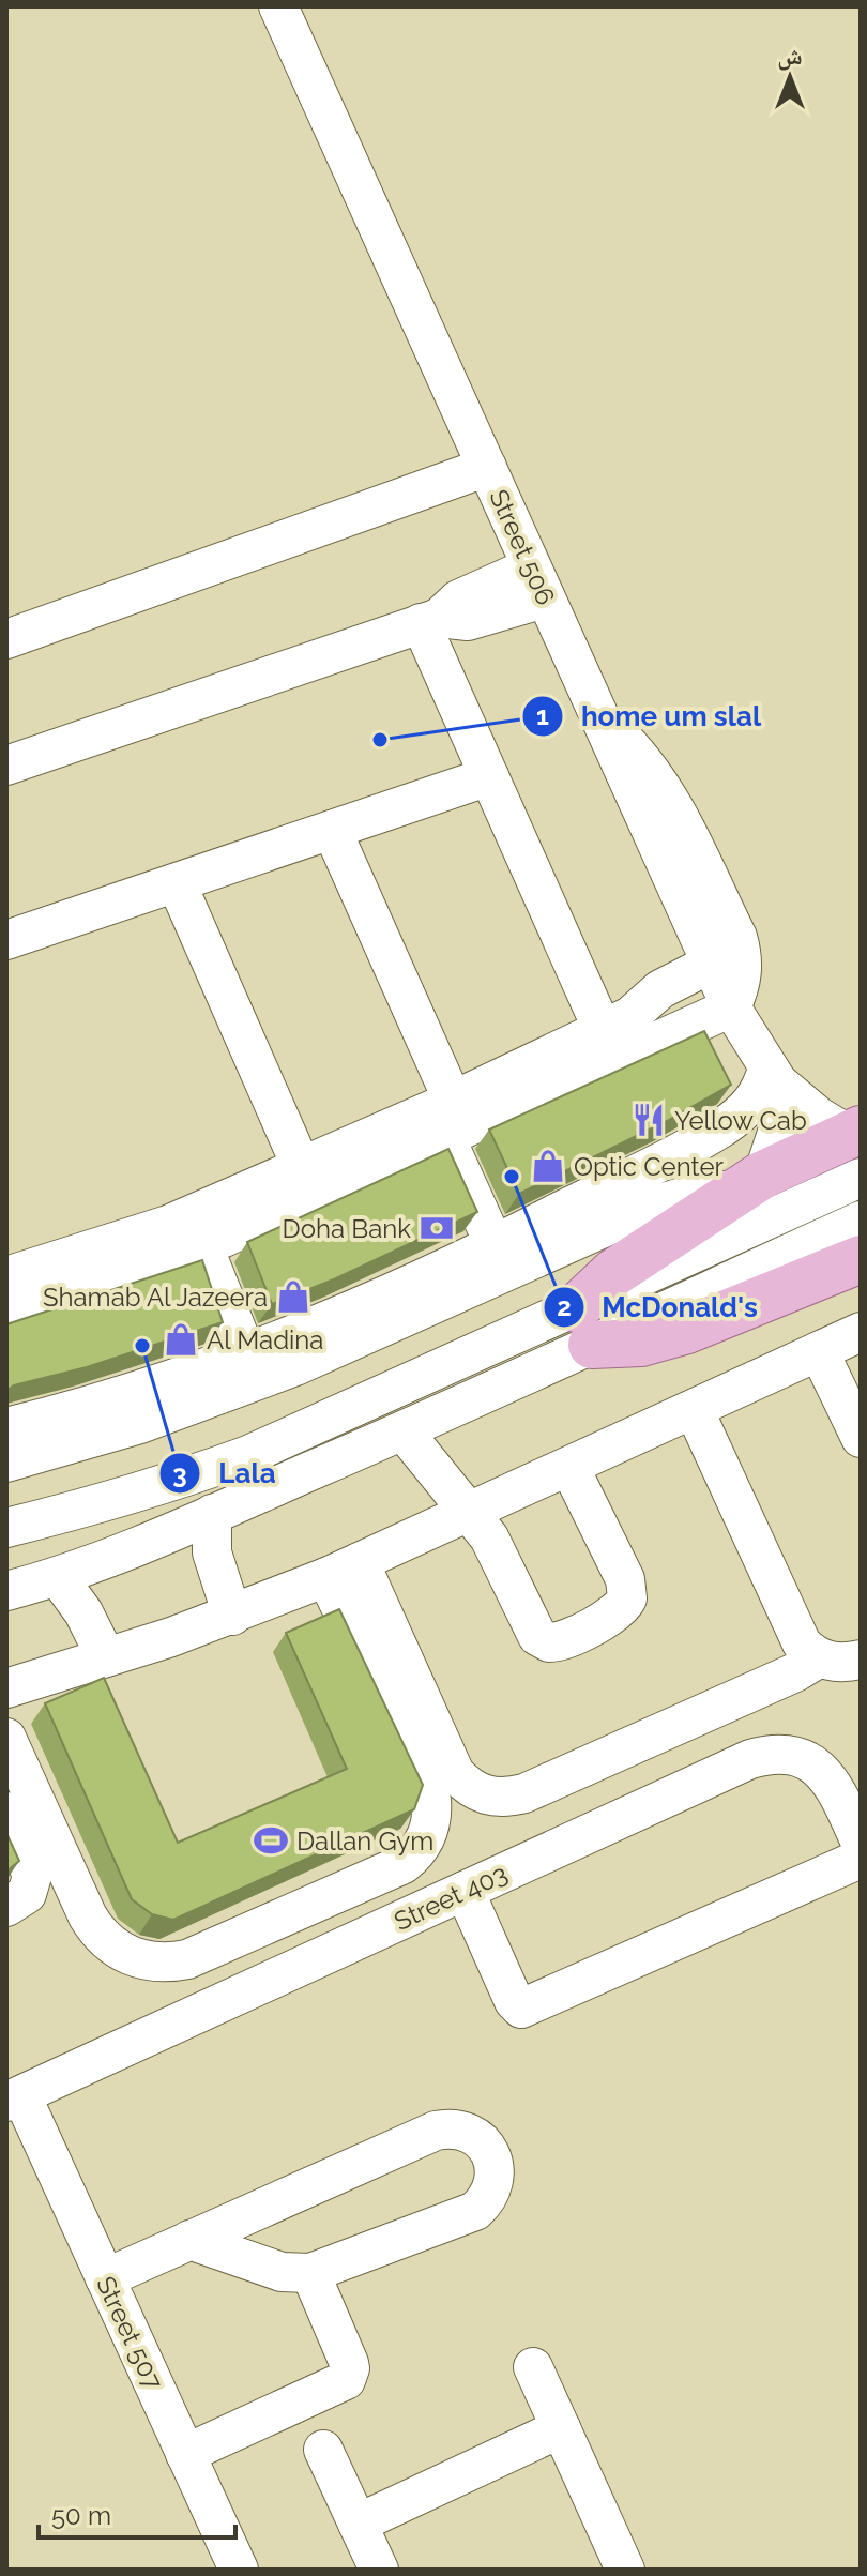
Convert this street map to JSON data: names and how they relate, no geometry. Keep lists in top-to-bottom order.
{
  "streets": {
    "street": ["Street 506", "Street 403", "Street 507"]
  },
  "crossings": [
    ["Street 403", "Street 507"]
  ],
  "places": {
    "other": ["home um slal", "McDonald's", "Lala"],
    "restaurant": ["Yellow Cab"],
    "shop": ["Optic Center", "Shamab Al Jazeera", "Al Madina"],
    "bank": ["Doha Bank"],
    "sports": ["Dallan Gym"]
  },
  "scale_bar": "50 m",
  "north": "top"
}
